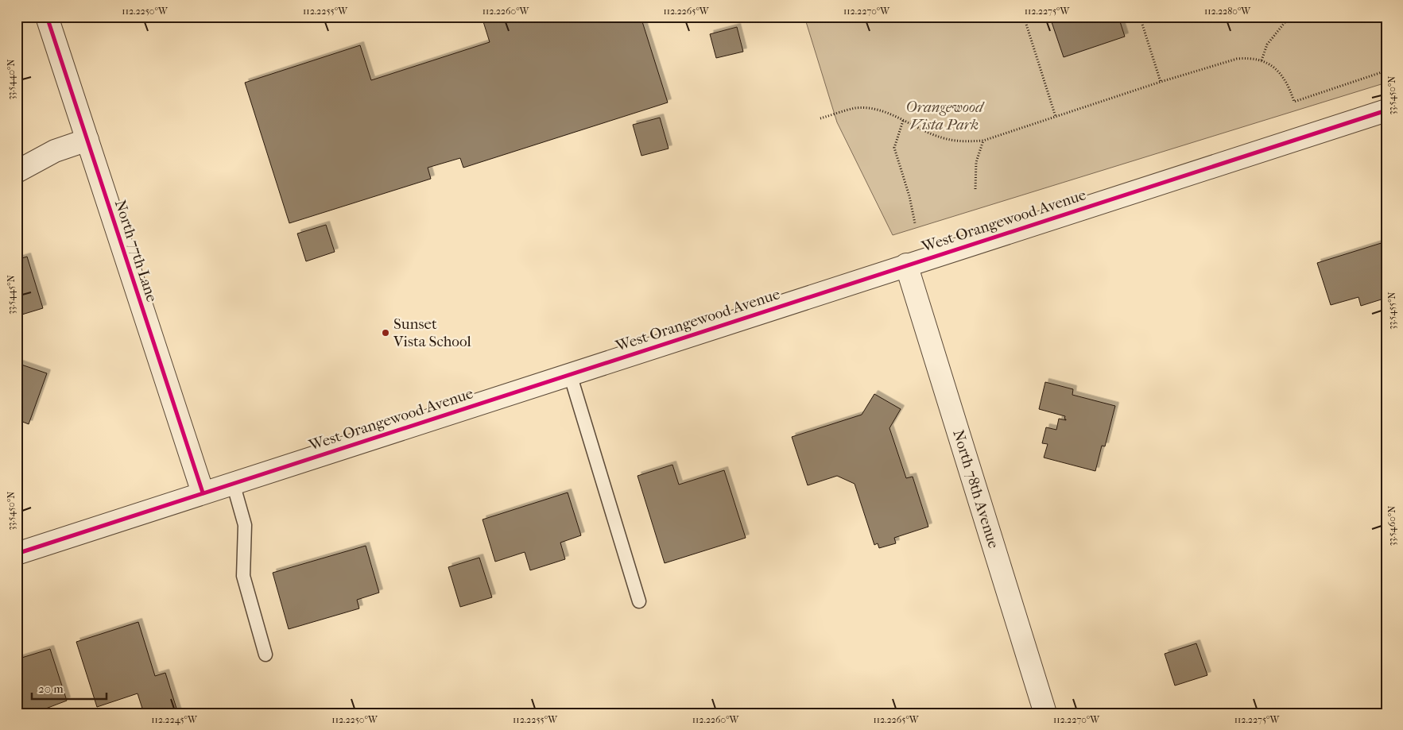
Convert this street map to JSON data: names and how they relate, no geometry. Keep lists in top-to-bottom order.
{
  "streets": {
    "street": ["West Orangewood Avenue", "North 77th Lane", "North 78th Avenue"]
  },
  "crossings": [
    ["West Orangewood Avenue", "North 77th Lane"],
    ["West Orangewood Avenue", "North 78th Avenue"]
  ],
  "parks": ["Orangewood Vista Park"],
  "places": ["Sunset Vista School"],
  "scale_bar": "20 m",
  "coordinates": [
    "112.2250°W",
    "112.2255°W",
    "112.2260°W",
    "112.2265°W",
    "112.2270°W",
    "112.2275°W",
    "112.2280°W",
    "33.5440°N",
    "33.5450°N",
    "33.5445°N",
    "33.5455°N",
    "33.5460°N",
    "112.2245°W"
  ]
}
